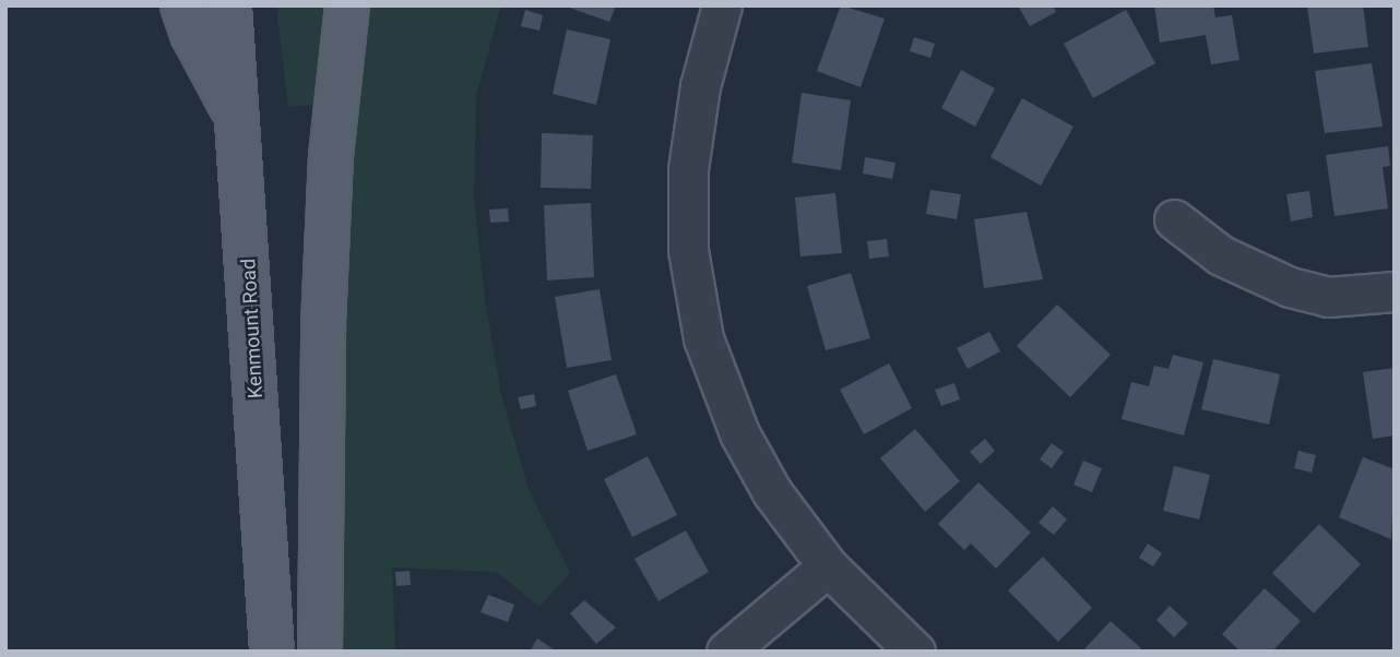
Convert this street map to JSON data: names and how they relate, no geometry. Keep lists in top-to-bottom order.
{
  "streets": {
    "main road": ["Kenmount Road"]
  }
}
